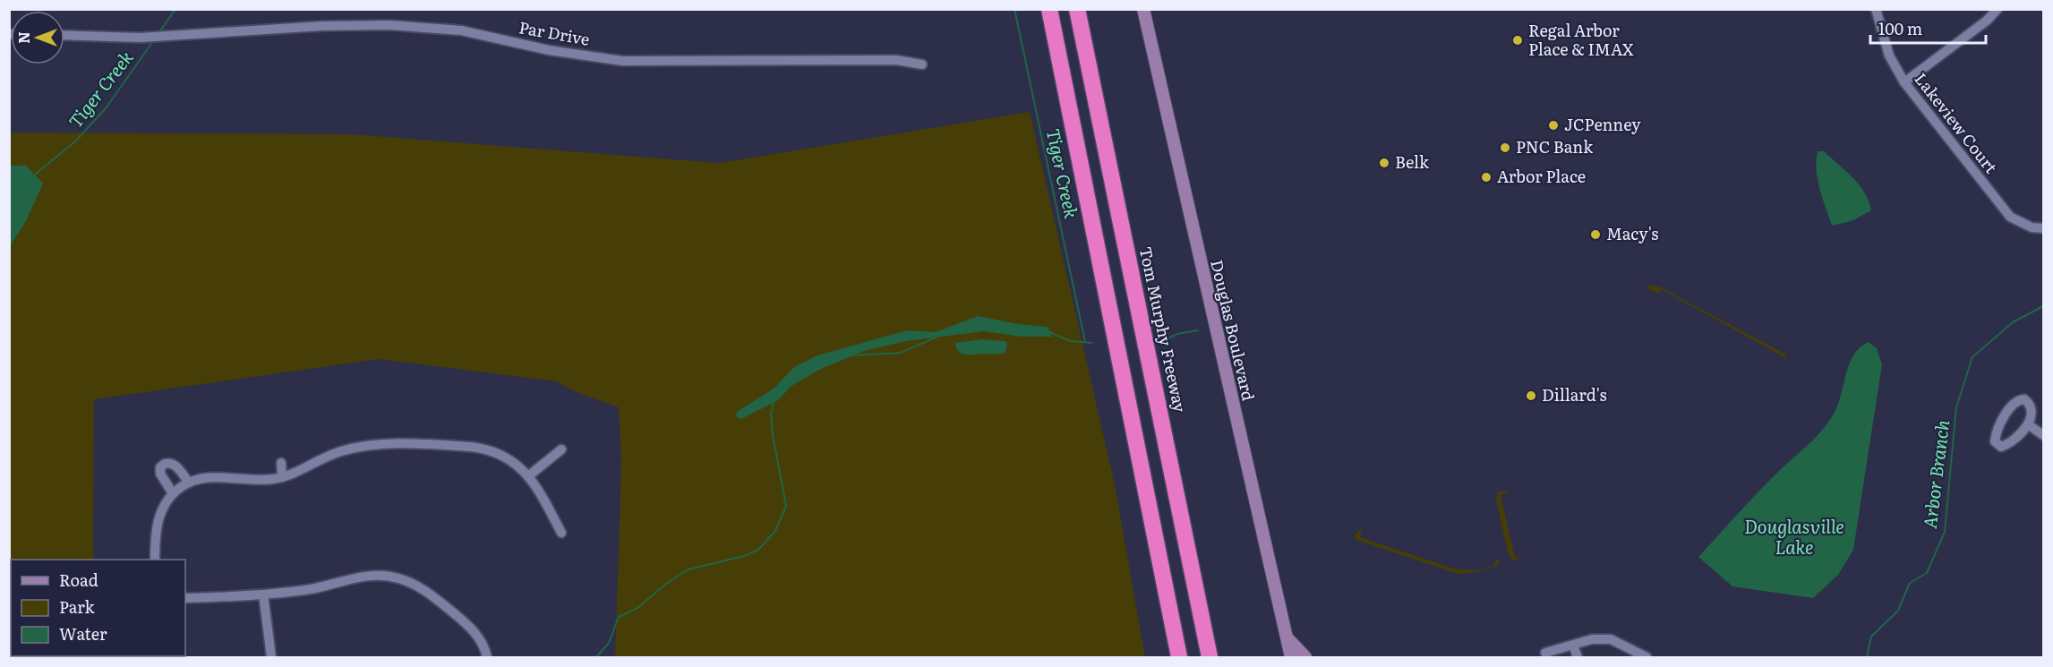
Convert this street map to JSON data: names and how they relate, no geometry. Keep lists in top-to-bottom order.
{
  "streets": {
    "highway": ["Tom Murphy Freeway"],
    "main road": ["Douglas Boulevard"],
    "street": ["Par Drive", "Lakeview Court"]
  },
  "water": ["Tiger Creek", "Arbor Branch", "Douglasville Lake"],
  "places": [
    "Regal Arbor Place & IMAX",
    "JCPenney",
    "PNC Bank",
    "Belk",
    "Arbor Place",
    "Macy's",
    "Dillard's"
  ],
  "legend": ["Road", "Park", "Water"],
  "scale_bar": "100 m",
  "north": "left"
}
